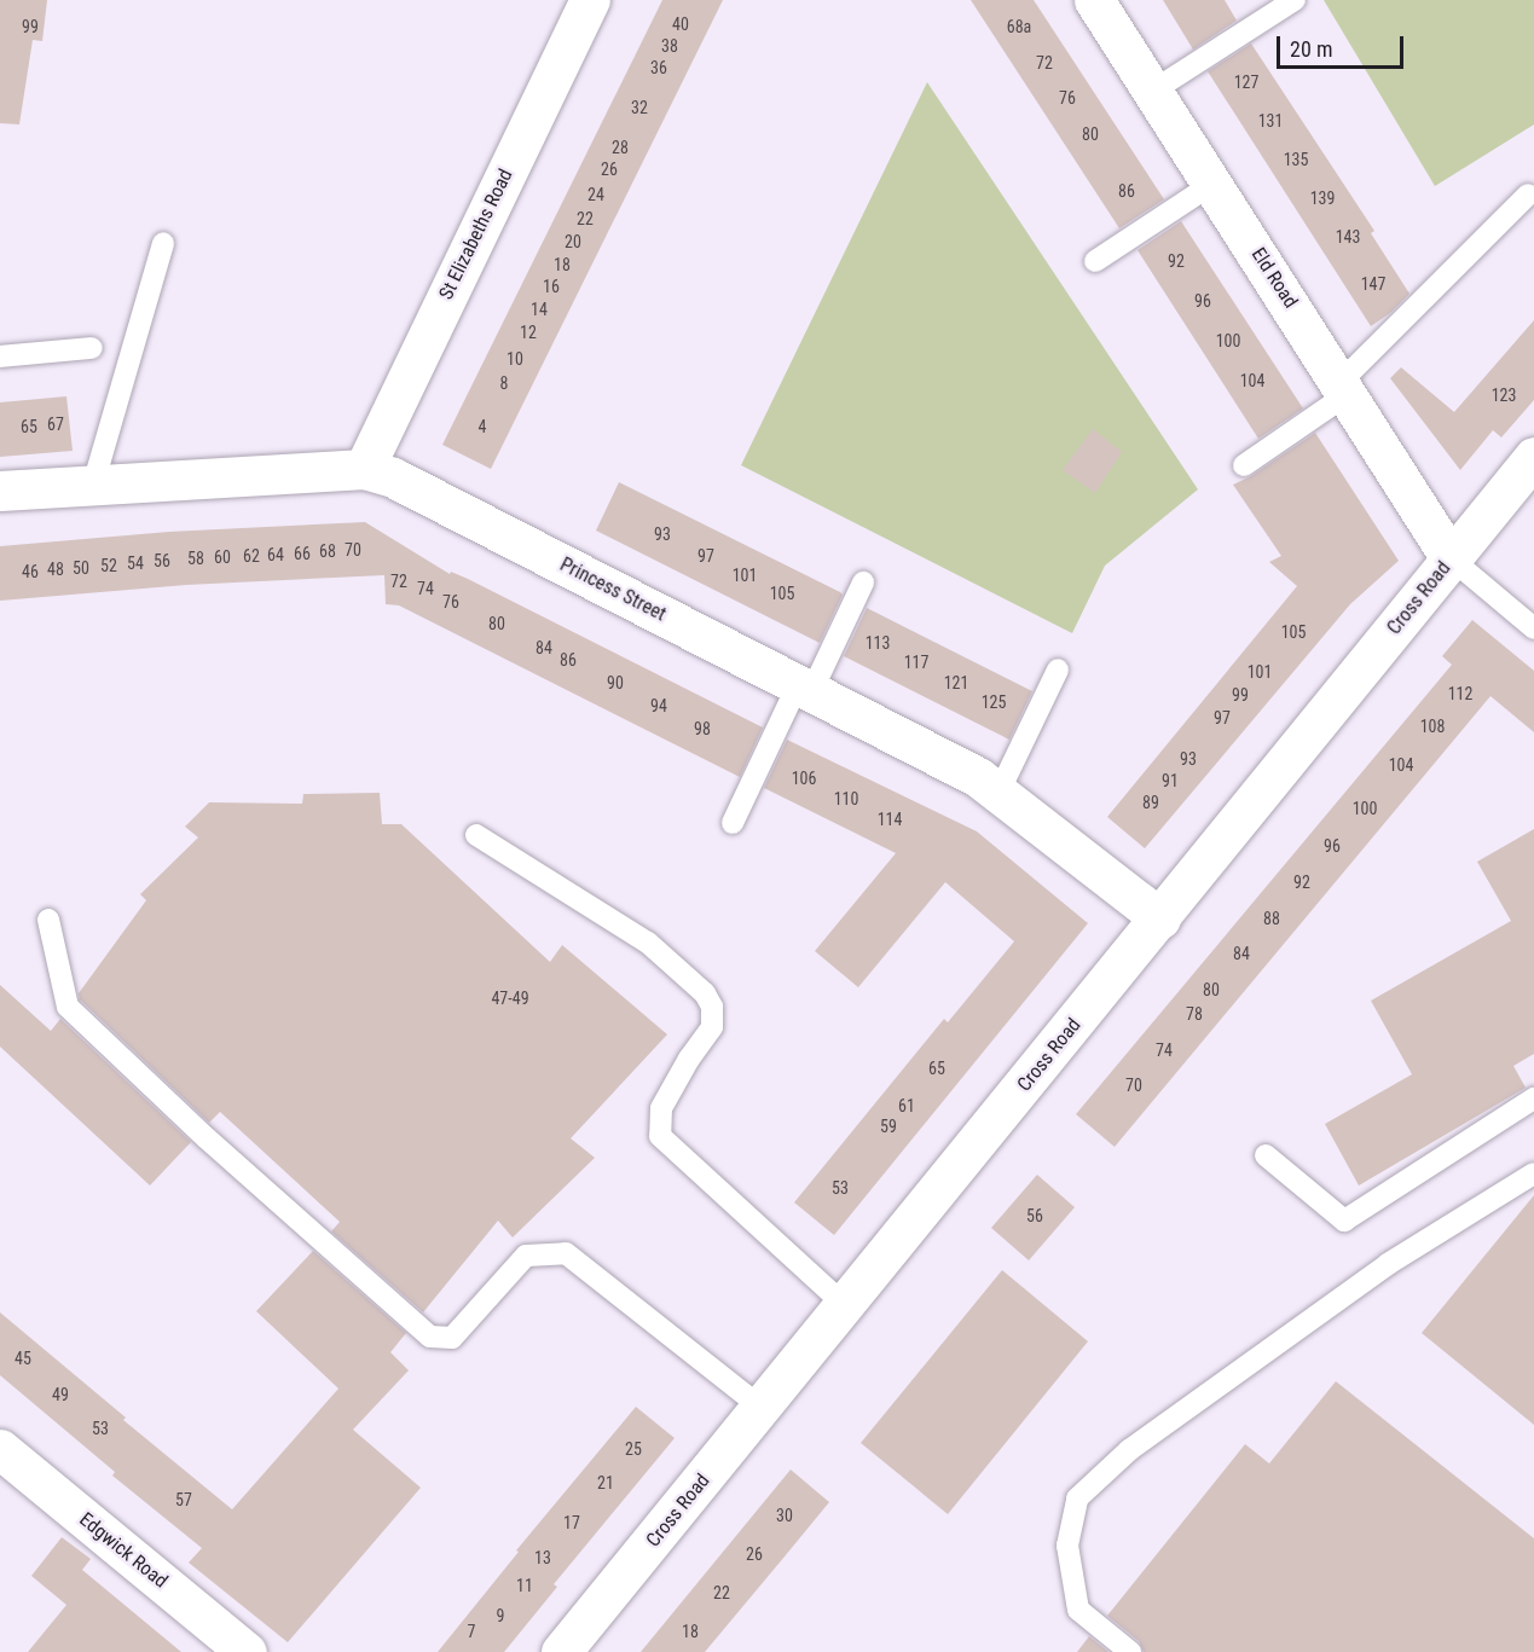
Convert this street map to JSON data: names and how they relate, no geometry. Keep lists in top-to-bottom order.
{
  "streets": {
    "street": [
      "St Elizabeths Road",
      "Eld Road",
      "Princess Street",
      "Cross Road",
      "Edgwick Road"
    ]
  },
  "crossings": [
    ["St Elizabeths Road", "Princess Street"],
    ["Eld Road", "Cross Road"],
    ["Princess Street", "Cross Road"]
  ],
  "house_numbers": [
    "40",
    "99",
    "68a",
    "38",
    "72",
    "36",
    "127",
    "76",
    "32",
    "131",
    "80",
    "28",
    "135",
    "26",
    "86",
    "24",
    "139",
    "22",
    "143",
    "20",
    "92",
    "18",
    "147",
    "16",
    "96",
    "14",
    "12",
    "100",
    "10",
    "104",
    "8",
    "123",
    "67",
    "65",
    "4",
    "93",
    "70",
    "68",
    "66",
    "64",
    "62",
    "97",
    "60",
    "58",
    "56",
    "54",
    "52",
    "50",
    "48",
    "46",
    "101",
    "72",
    "74",
    "105",
    "76",
    "80",
    "105",
    "113",
    "84",
    "86",
    "117",
    "101",
    "90",
    "121",
    "112",
    "99",
    "125",
    "94",
    "97",
    "108",
    "98",
    "93",
    "104",
    "106",
    "91",
    "110",
    "89",
    "100",
    "114",
    "96",
    "92",
    "88",
    "84",
    "80",
    "47-49",
    "78",
    "74",
    "65",
    "70",
    "61",
    "59",
    "53",
    "56",
    "45",
    "49",
    "53",
    "25",
    "21",
    "57",
    "30",
    "17",
    "26",
    "13",
    "11",
    "22",
    "9",
    "7",
    "18"
  ],
  "scale_bar": "20 m"
}
